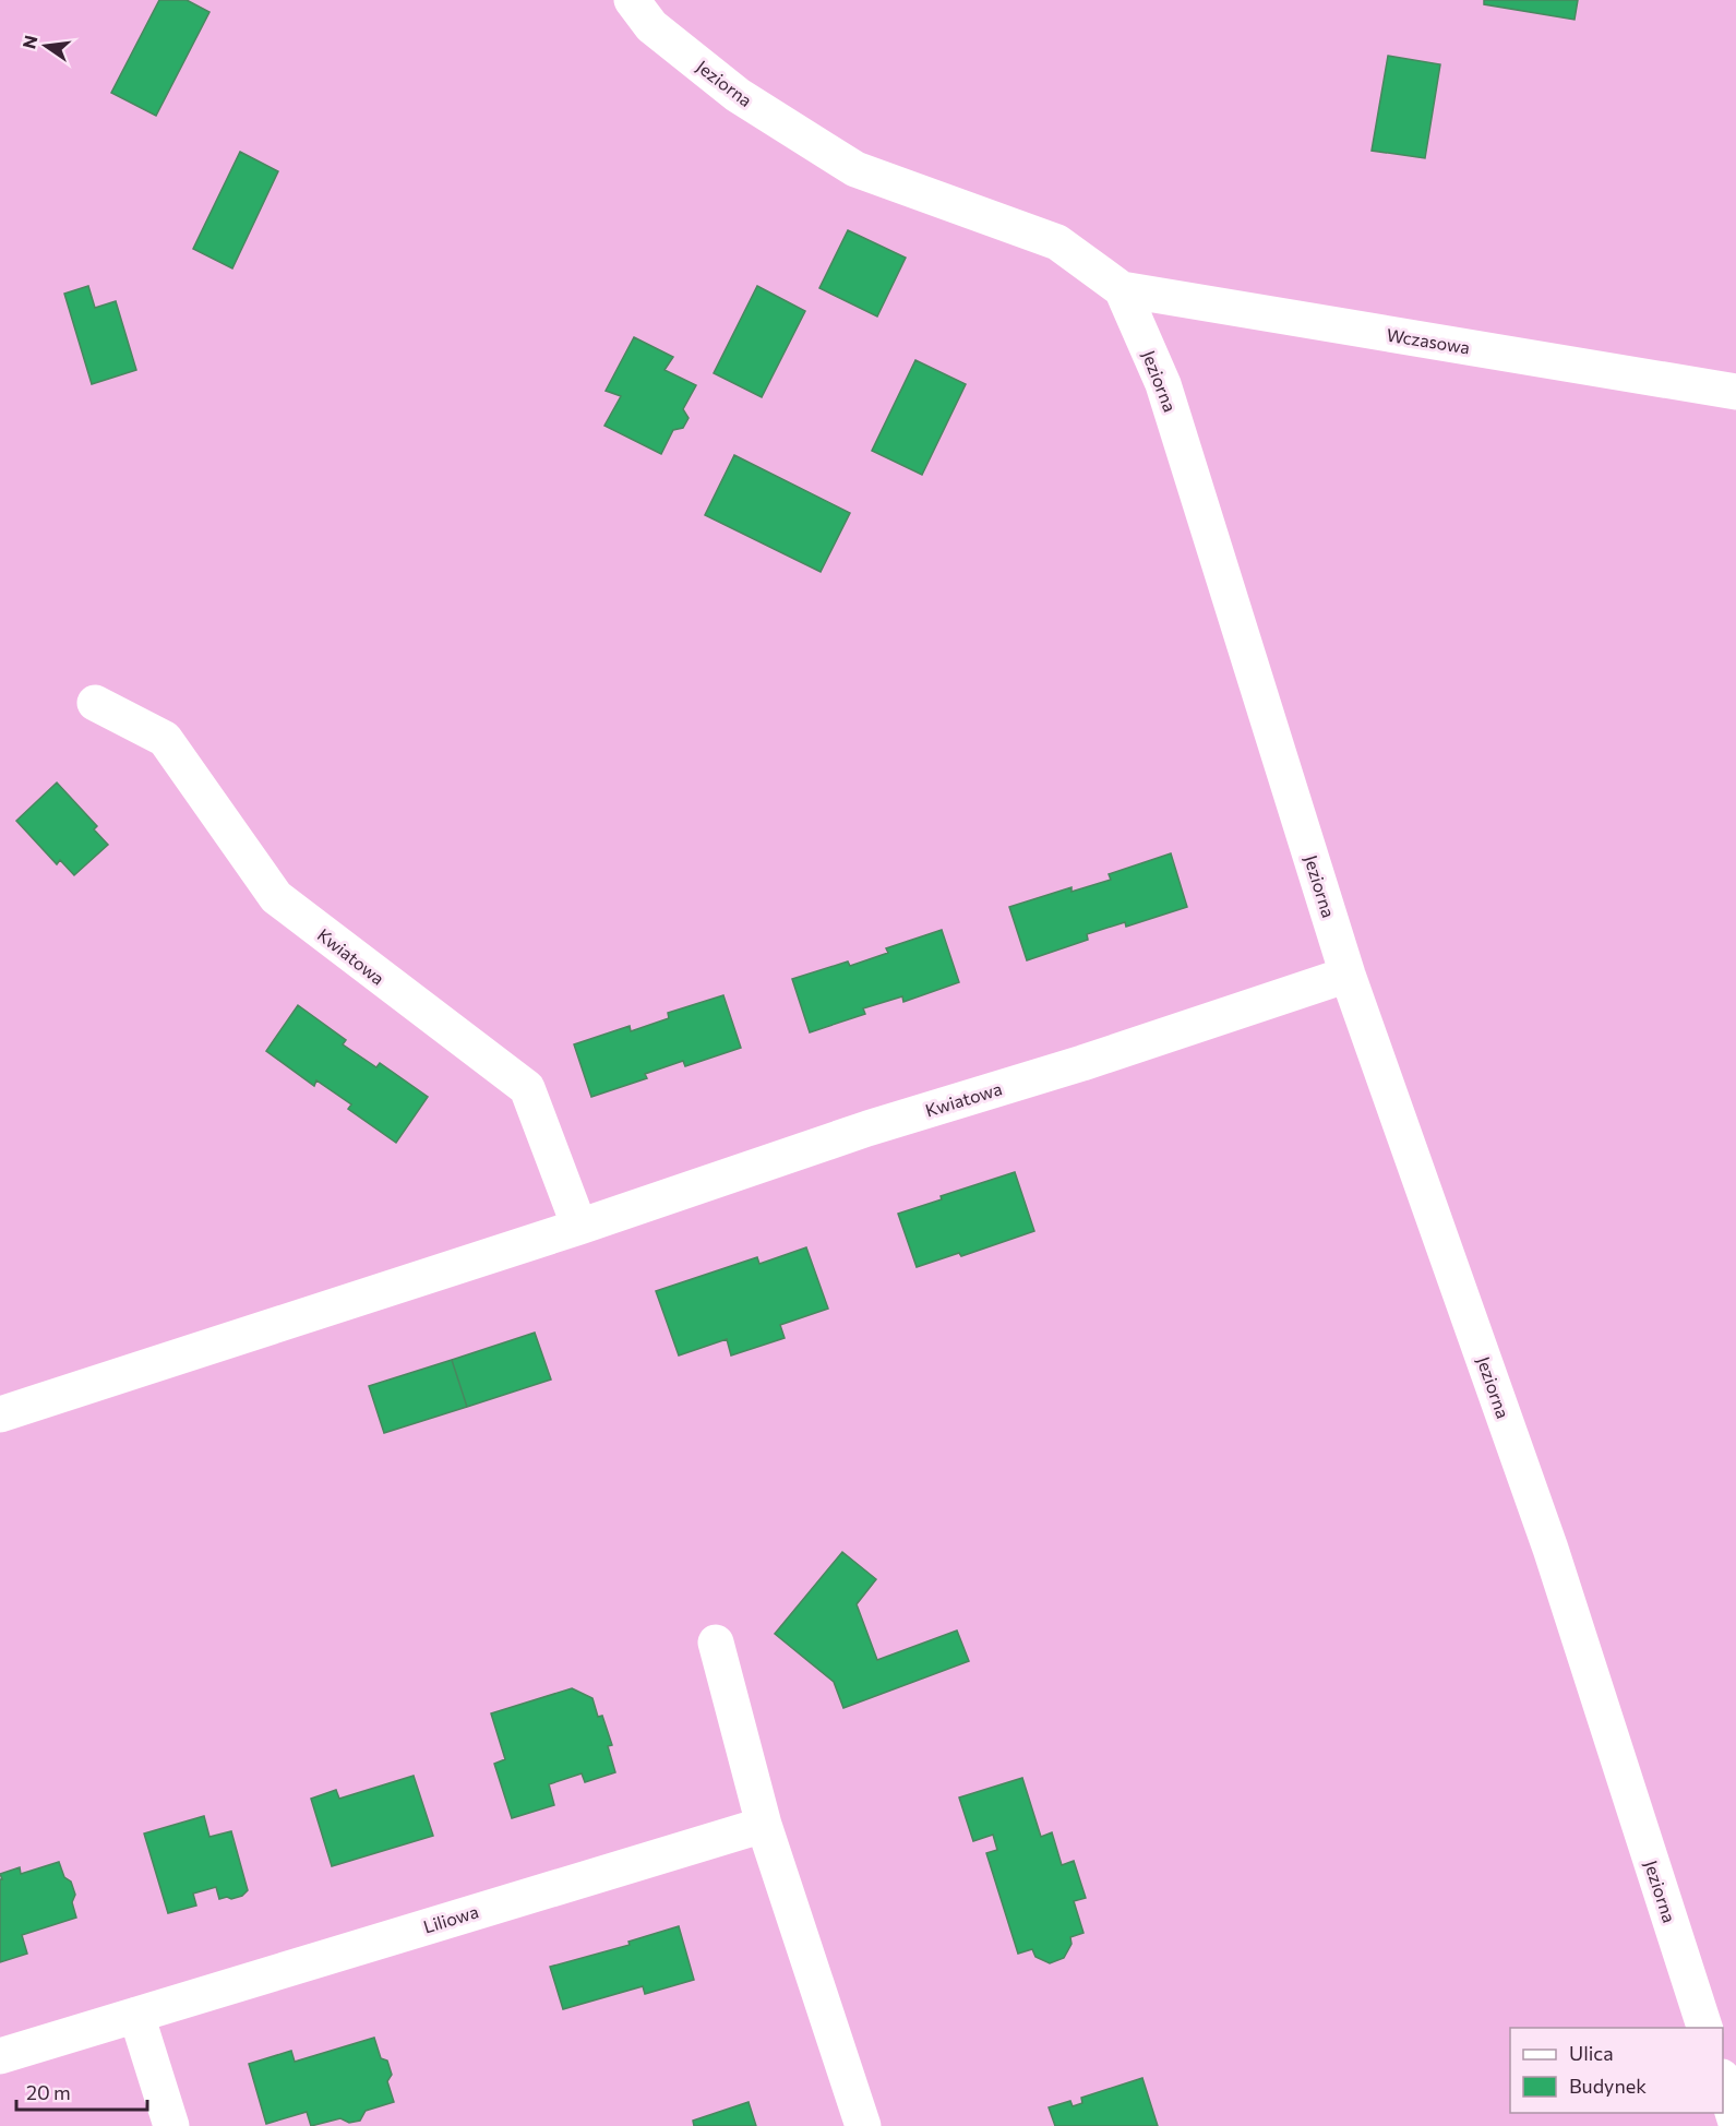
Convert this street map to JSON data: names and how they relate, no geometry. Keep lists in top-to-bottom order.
{
  "streets": {
    "street": [
      "Jeziorna",
      "Wczasowa",
      "Kwiatowa",
      "Liliowa"
    ]
  },
  "crossings": [
    ["Jeziorna", "Wczasowa"],
    ["Jeziorna", "Kwiatowa"]
  ],
  "legend": ["Ulica", "Budynek"],
  "scale_bar": "20 m",
  "north": "left"
}
